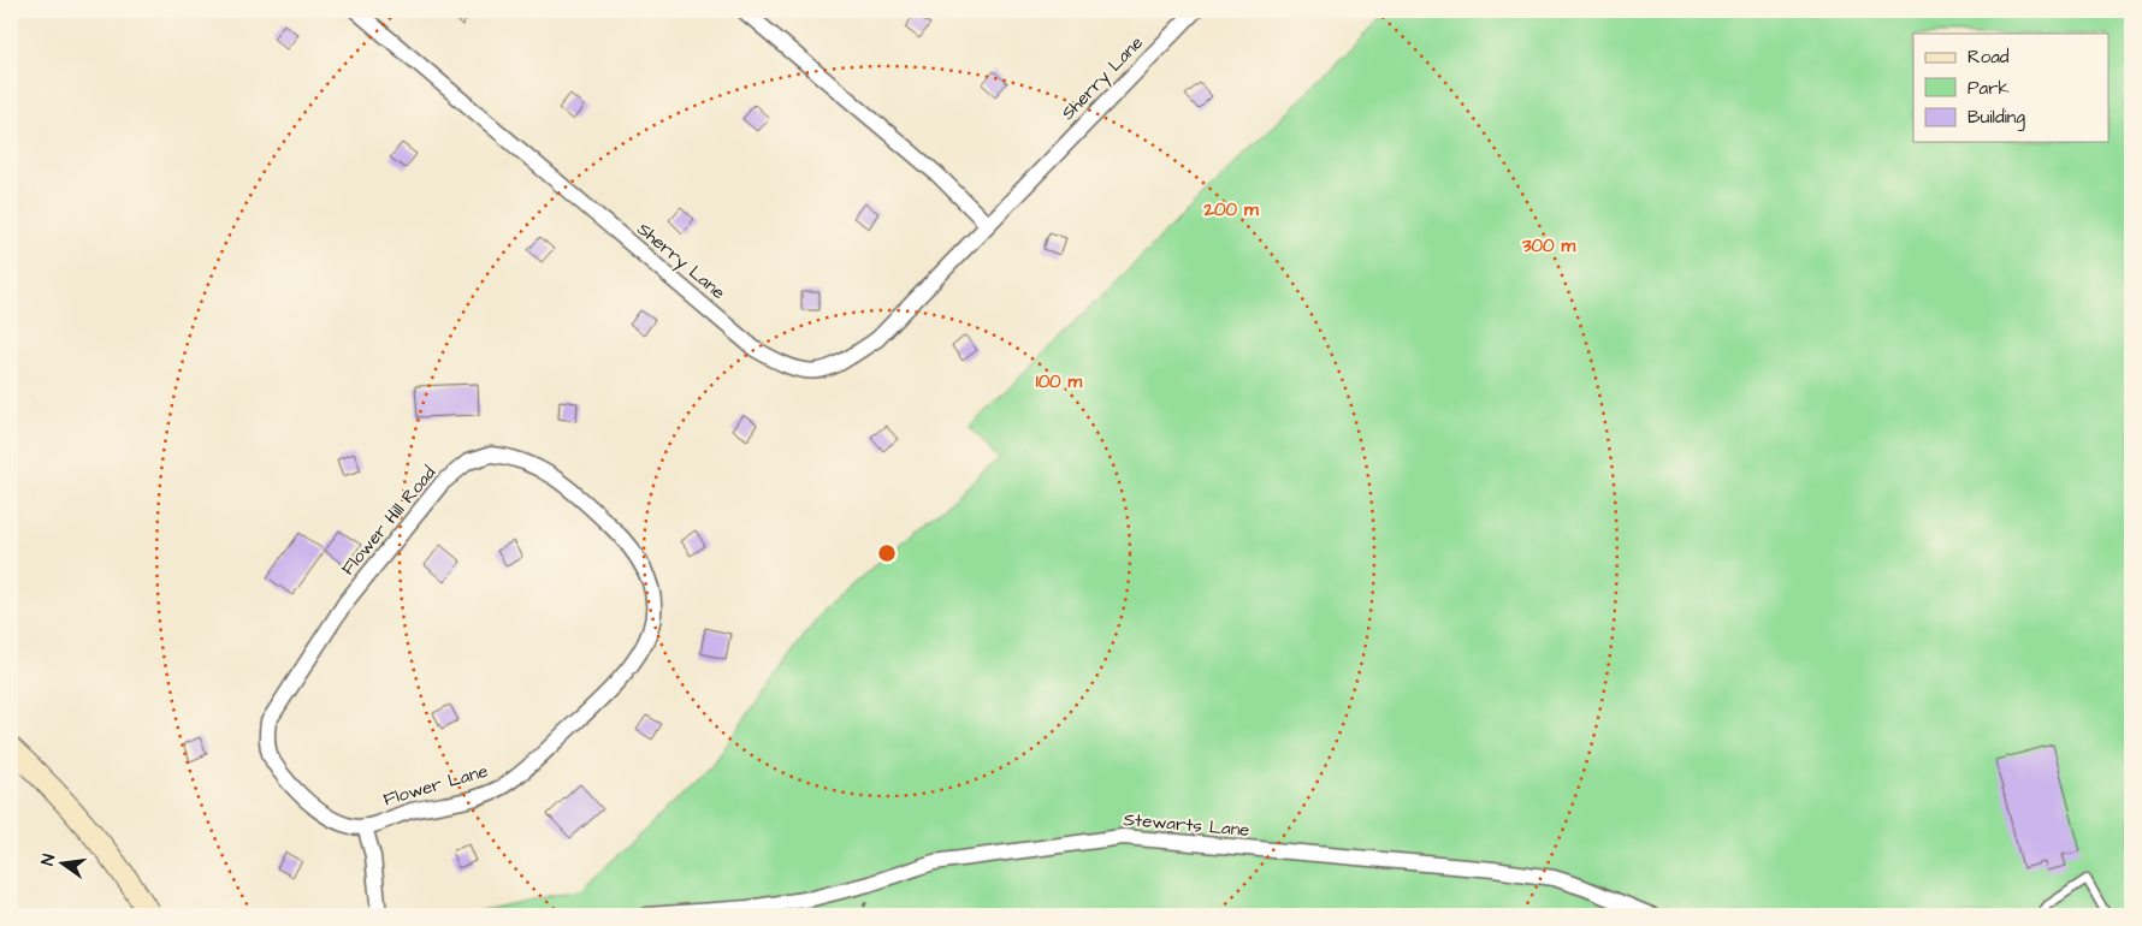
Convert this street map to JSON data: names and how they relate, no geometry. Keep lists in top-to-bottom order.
{
  "streets": {
    "street": [
      "Sherry Lane",
      "Flower Hill Road",
      "Flower Lane",
      "Stewarts Lane"
    ]
  },
  "crossings": [
    ["Flower Hill Road", "Flower Lane"]
  ],
  "legend": ["Road", "Park", "Building"],
  "north": "left",
  "rings": ["200 m", "300 m", "100 m"]
}
